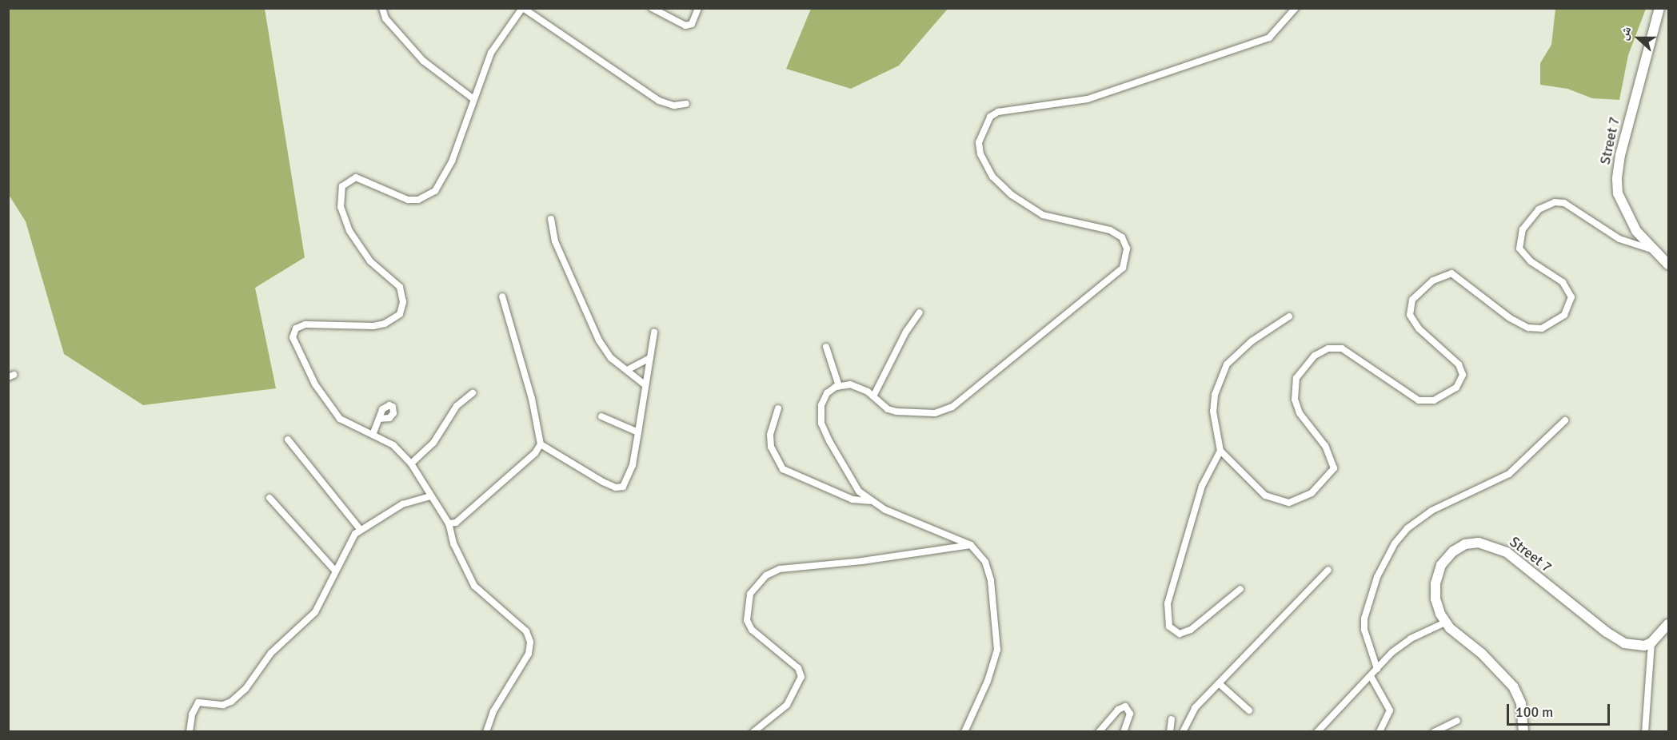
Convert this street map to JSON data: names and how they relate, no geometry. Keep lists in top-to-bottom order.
{
  "streets": {
    "main road": ["Street 7"]
  },
  "scale_bar": "100 m",
  "north": "left"
}
